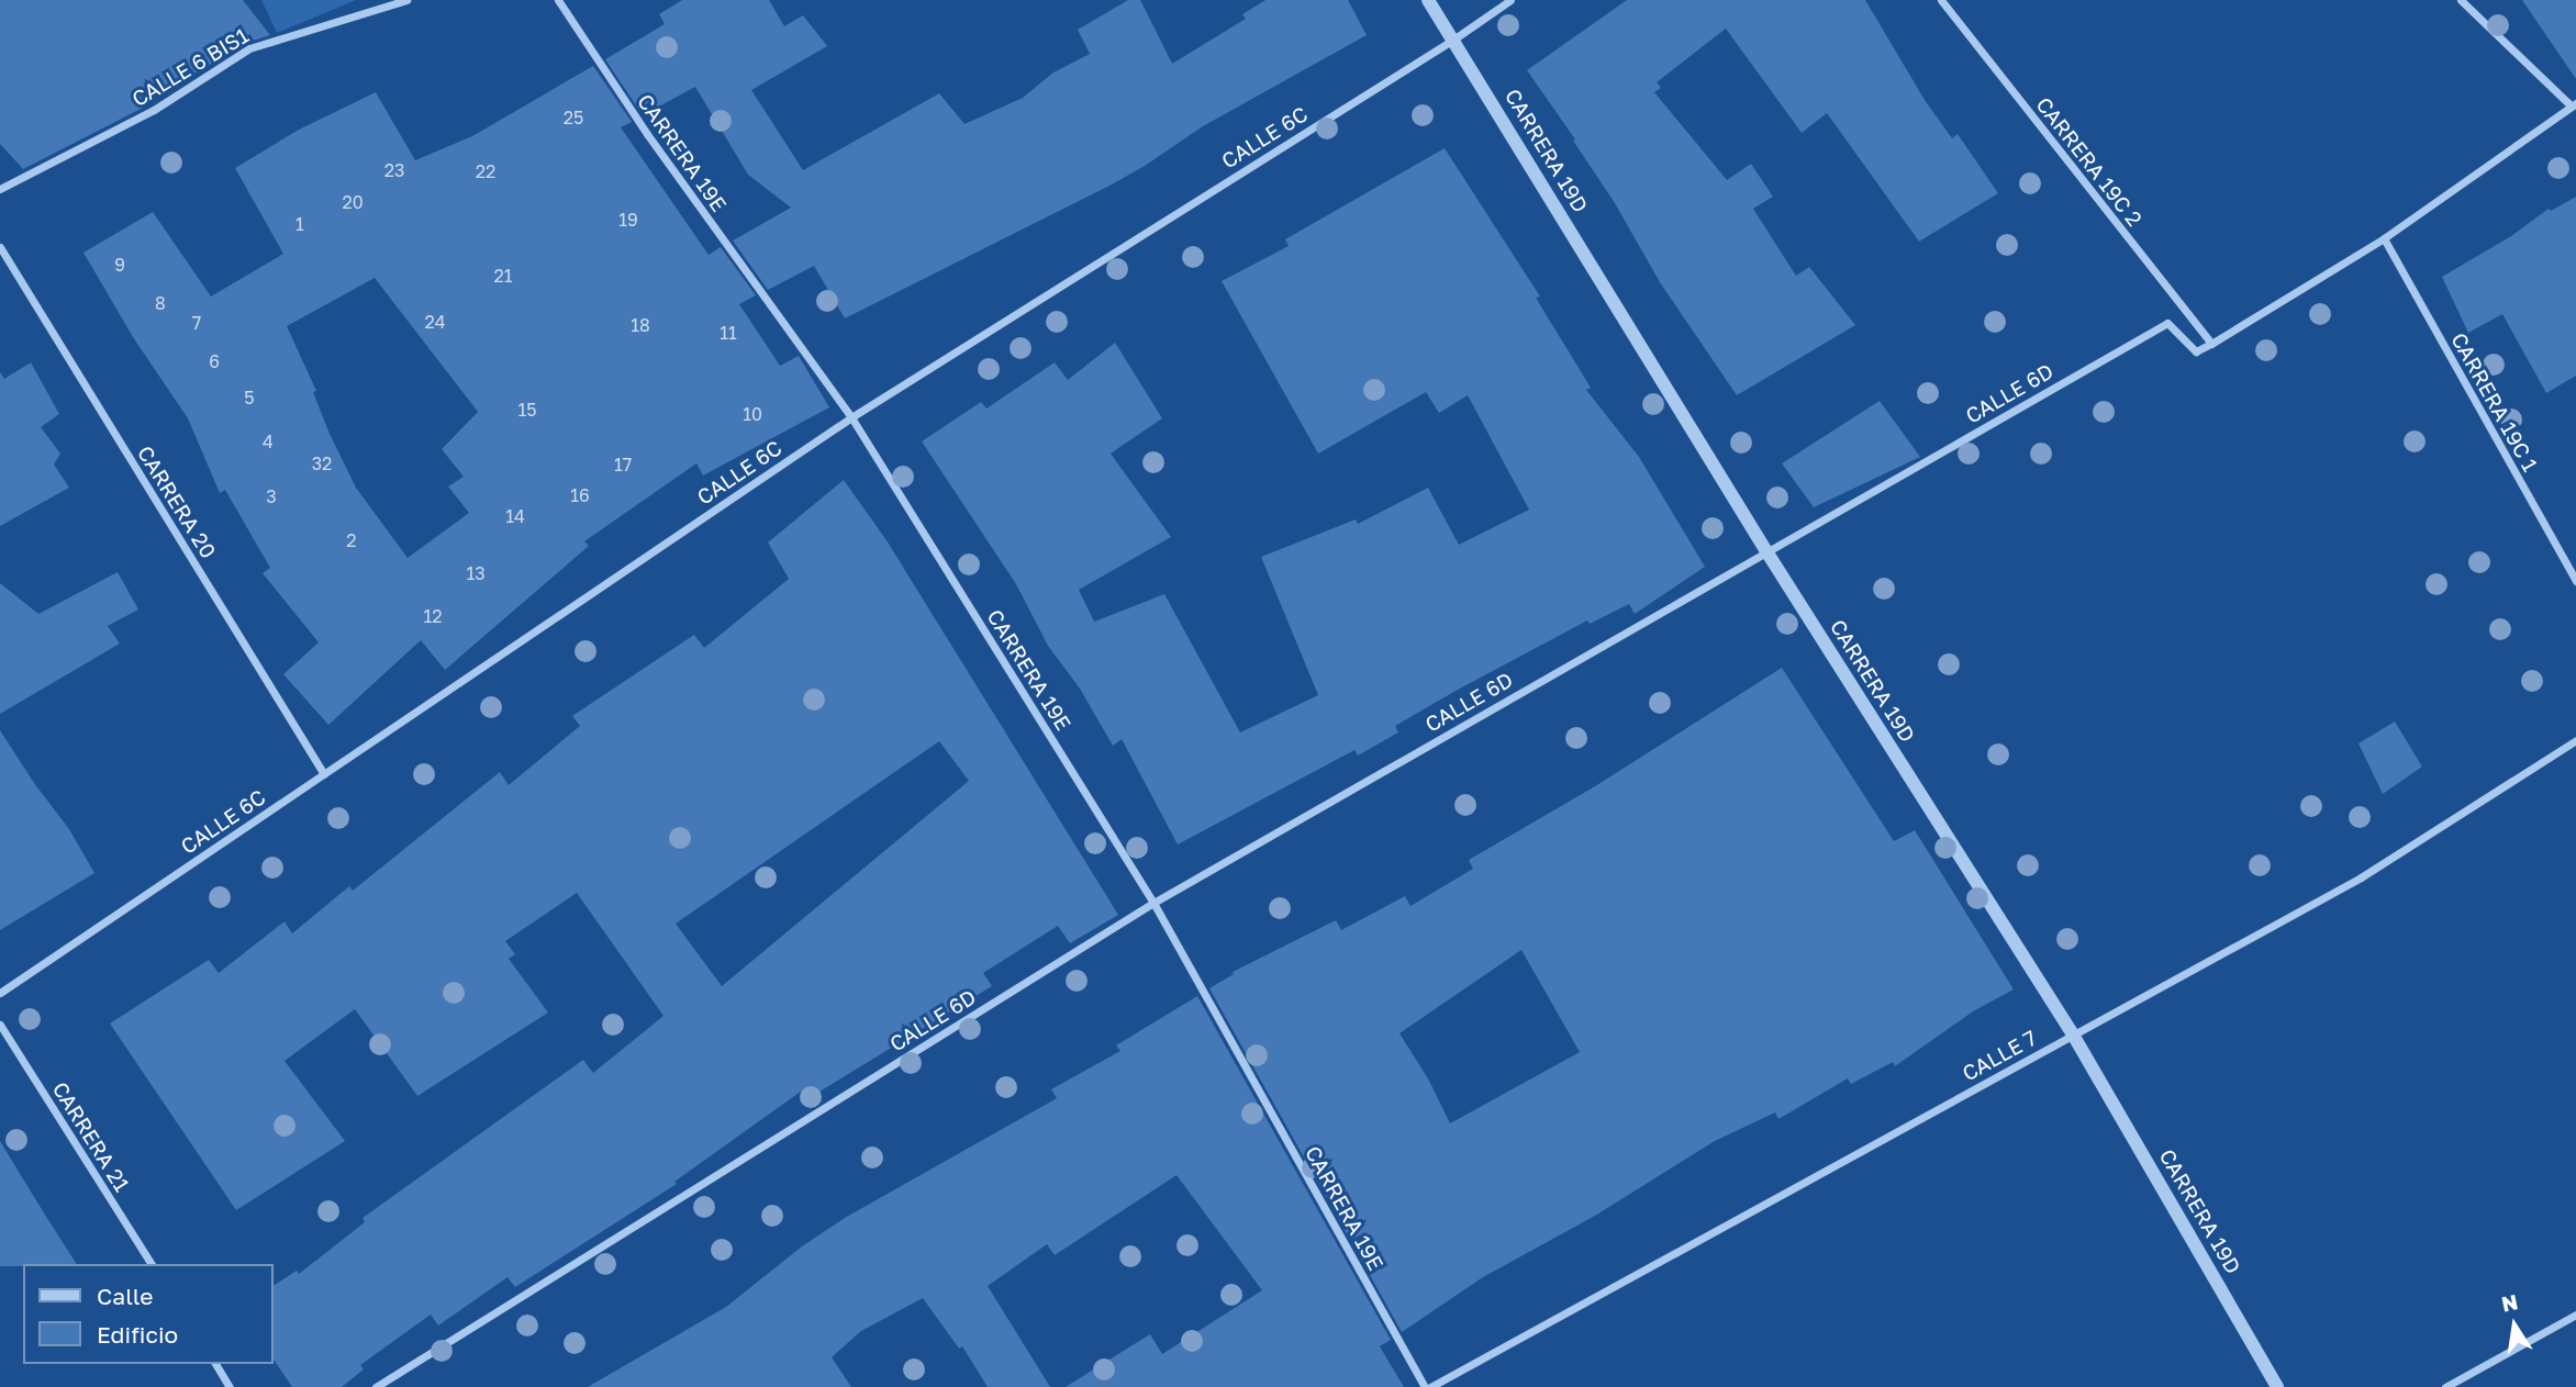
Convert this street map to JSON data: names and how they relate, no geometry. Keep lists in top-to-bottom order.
{
  "streets": {
    "street": [
      "CALLE 6 BIS1",
      "CALLE 6C",
      "CARRERA 19D",
      "CARRERA 19E",
      "CARRERA 19C 2",
      "CALLE 6D",
      "CARRERA 19C 1",
      "CARRERA 20",
      "CALLE 7",
      "CARRERA 21"
    ]
  },
  "crossings": [
    ["CALLE 6C", "CARRERA 19D"],
    ["CALLE 6C", "CARRERA 19E"],
    ["CALLE 6C", "CARRERA 20"],
    ["CARRERA 19D", "CALLE 6D"],
    ["CARRERA 19D", "CALLE 7"],
    ["CARRERA 19E", "CALLE 6D"],
    ["CARRERA 19E", "CALLE 7"],
    ["CARRERA 19C 2", "CALLE 6D"]
  ],
  "house_numbers": [
    "25",
    "23",
    "22",
    "20",
    "19",
    "1",
    "9",
    "21",
    "8",
    "24",
    "7",
    "18",
    "11",
    "6",
    "5",
    "15",
    "10",
    "4",
    "32",
    "17",
    "16",
    "3",
    "14",
    "2",
    "13",
    "12"
  ],
  "legend": ["Calle", "Edificio"],
  "north": "top"
}
